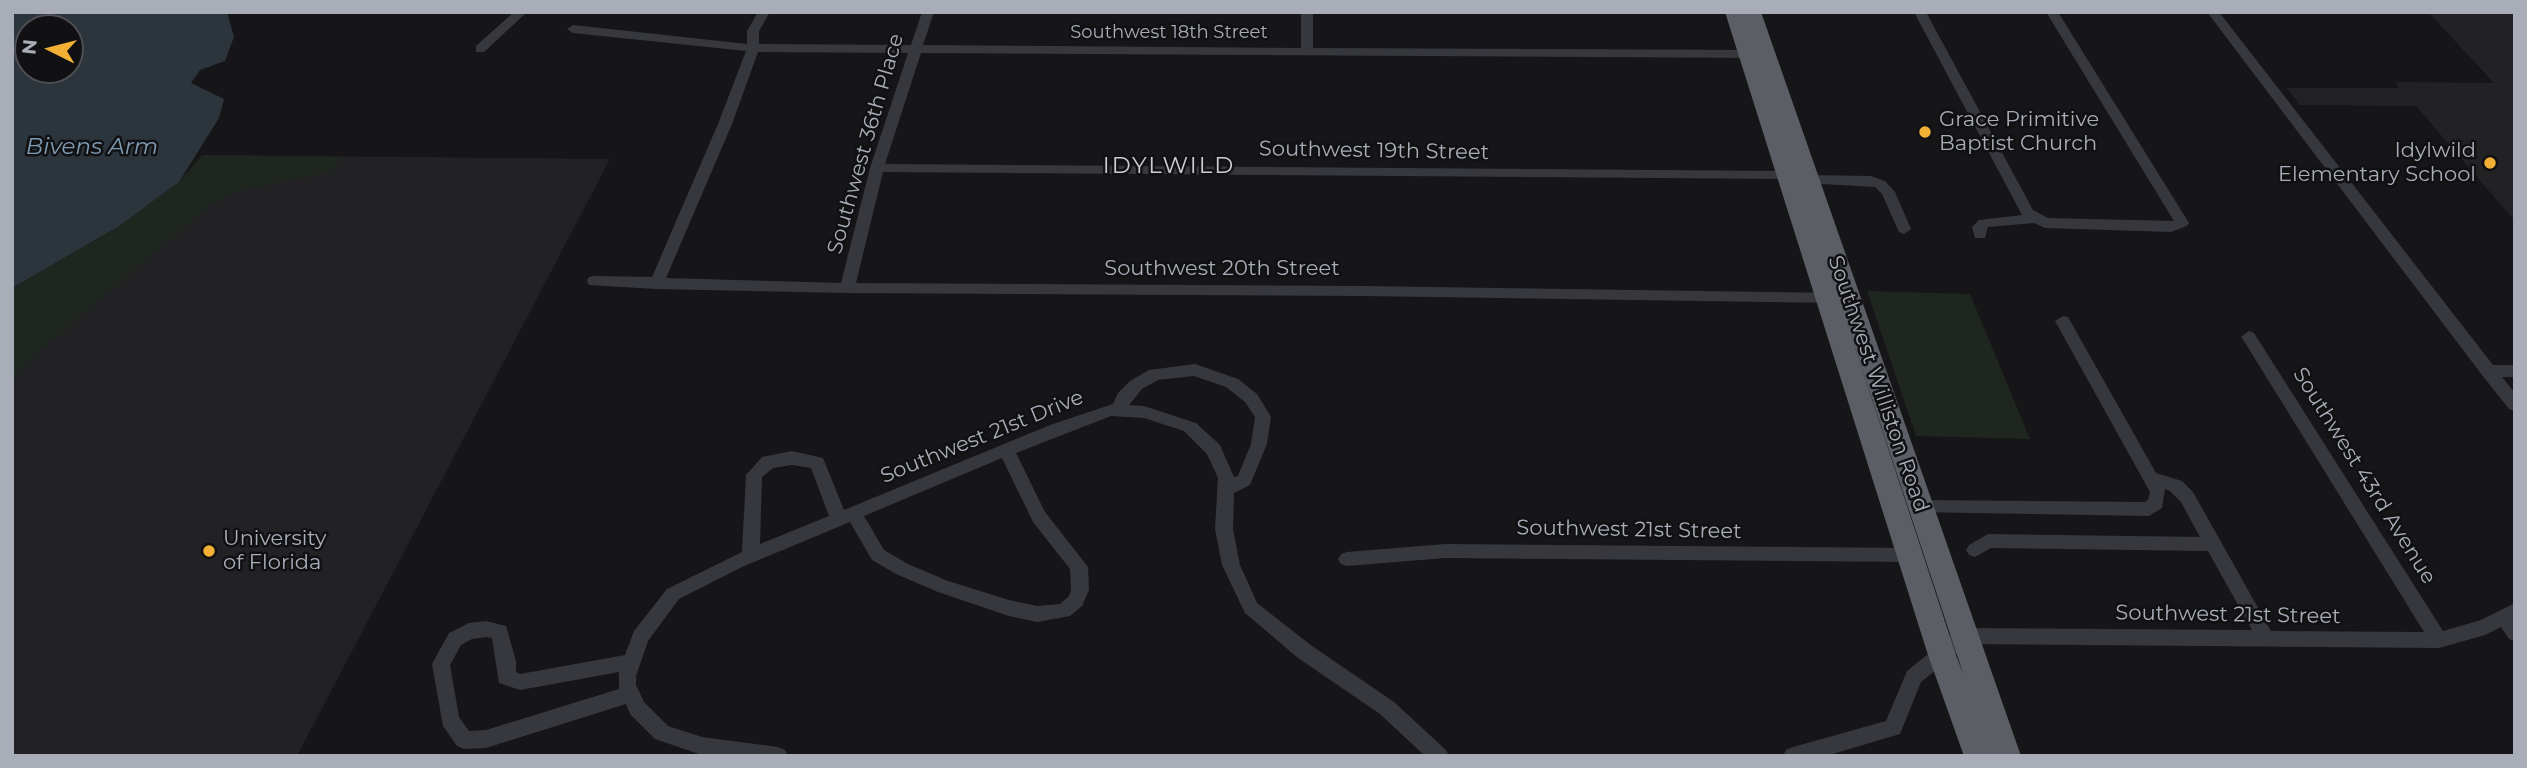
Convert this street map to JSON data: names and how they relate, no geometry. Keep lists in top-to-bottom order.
{
  "streets": {
    "highway": ["Southwest Williston Road"],
    "street": [
      "Southwest 18th Street",
      "Southwest 36th Place",
      "Southwest 19th Street",
      "Southwest 20th Street",
      "Southwest 21st Drive",
      "Southwest 43rd Avenue",
      "Southwest 21st Street"
    ]
  },
  "crossings": [
    ["Southwest 18th Street", "Southwest 36th Place"],
    ["Southwest 18th Street", "Southwest Williston Road"],
    ["Southwest 36th Place", "Southwest 19th Street"],
    ["Southwest 36th Place", "Southwest 20th Street"],
    ["Southwest 19th Street", "Southwest Williston Road"],
    ["Southwest 20th Street", "Southwest Williston Road"],
    ["Southwest Williston Road", "Southwest 21st Street"],
    ["Southwest 43rd Avenue", "Southwest 21st Street"]
  ],
  "districts": ["IDYLWILD"],
  "water": ["Bivens Arm"],
  "places": ["Grace Primitive Baptist Church", "Idylwild Elementary School", "University of Florida"],
  "north": "left"
}
